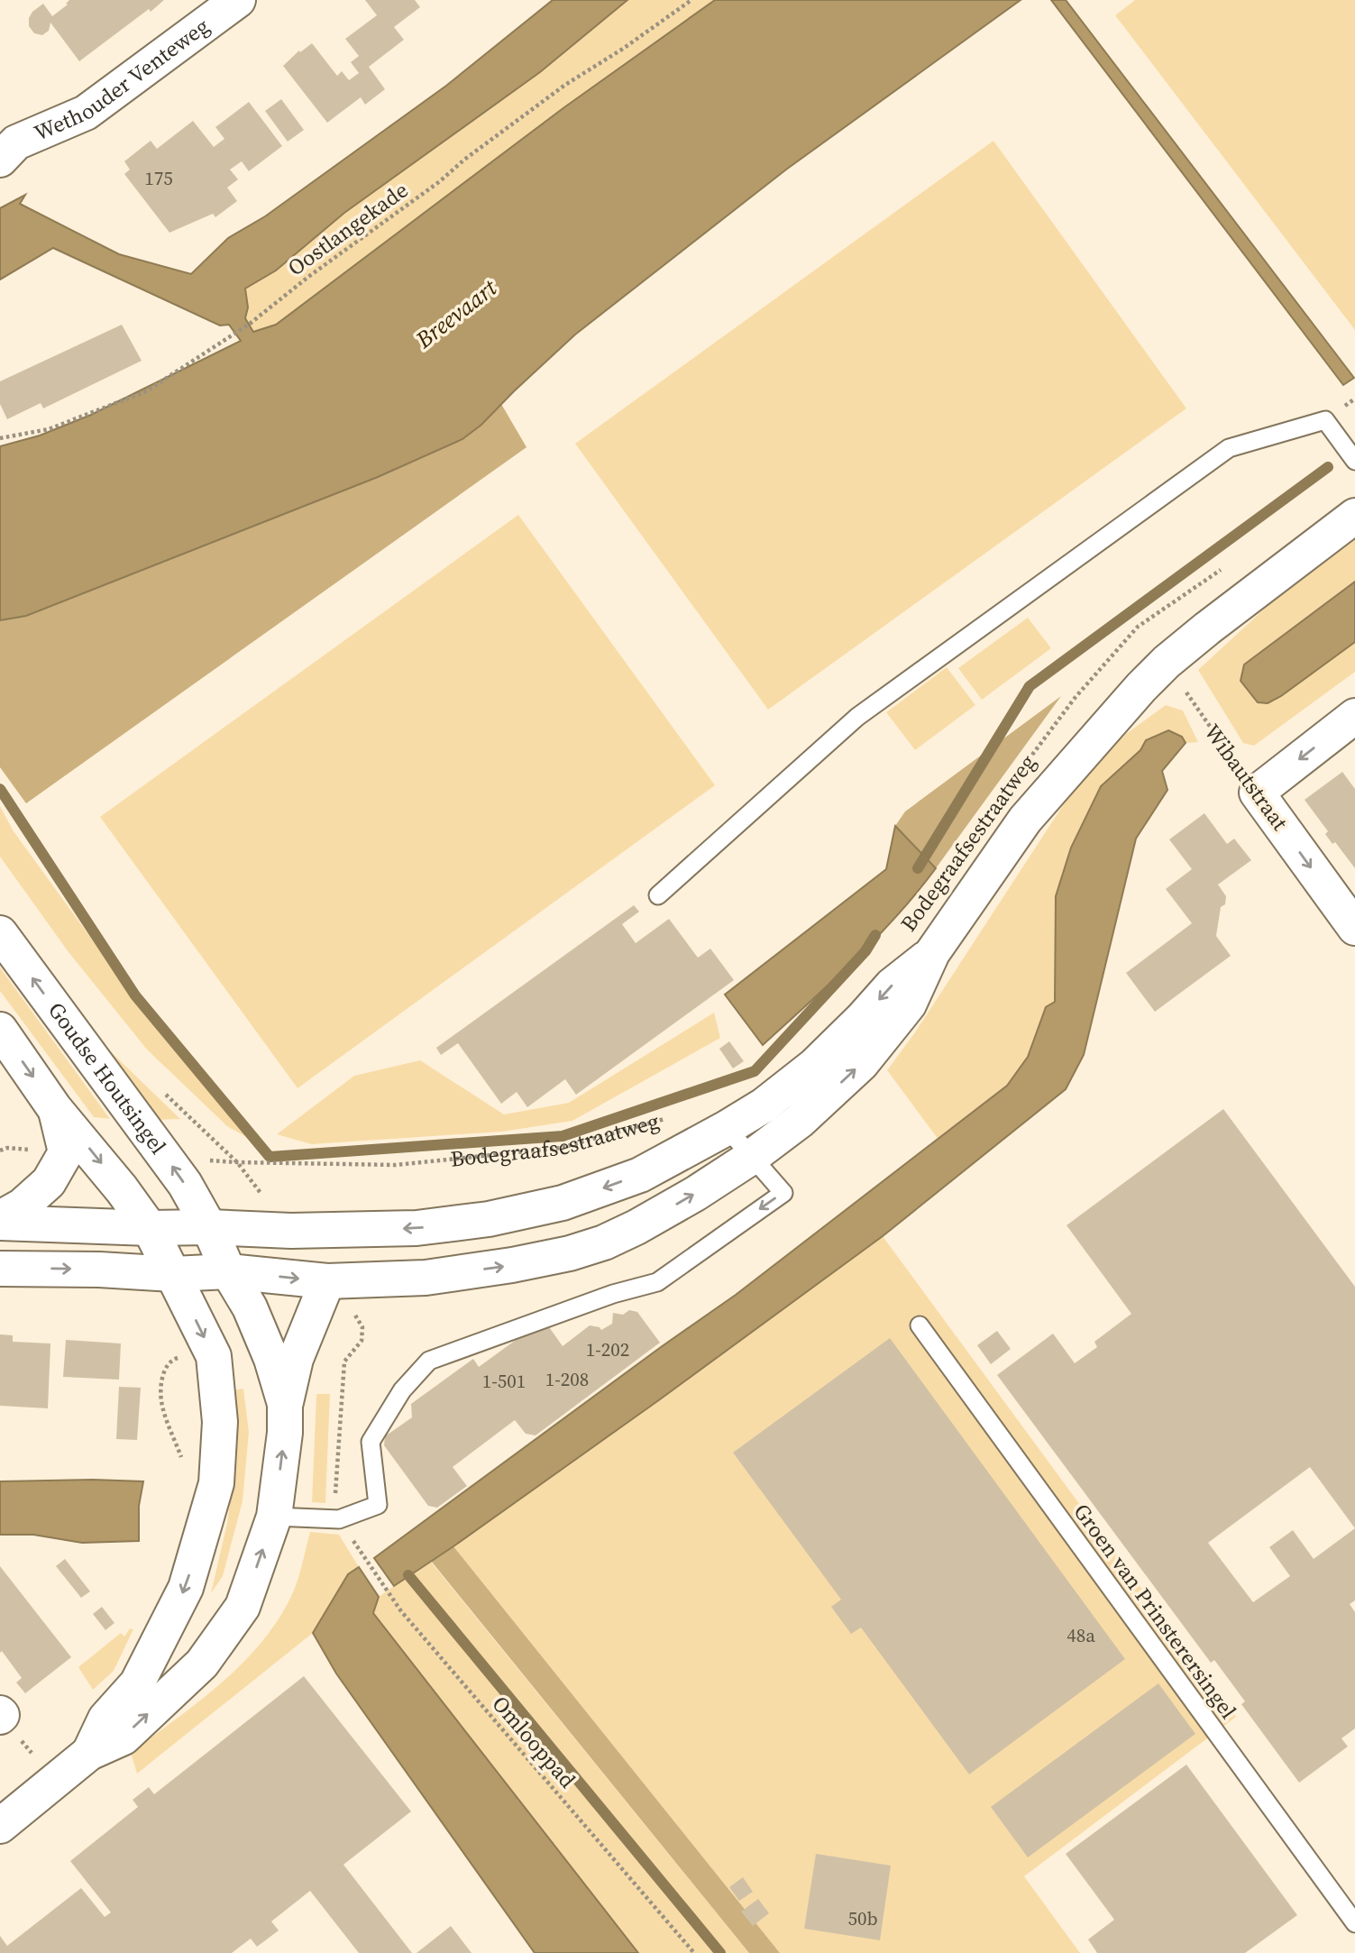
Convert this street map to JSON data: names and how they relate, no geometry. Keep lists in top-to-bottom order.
{
  "streets": {
    "main road": [
      "Wethouder Venteweg",
      "Wibautstraat",
      "Bodegraafsestraatweg",
      "Goudse Houtsingel"
    ],
    "lane": ["Groen van Prinsterersingel"],
    "path": ["Oostlangekade", "Omlooppad"]
  },
  "crossings": [
    ["Wibautstraat", "Bodegraafsestraatweg"],
    ["Bodegraafsestraatweg", "Goudse Houtsingel"]
  ],
  "one_way": ["Wibautstraat"],
  "water": ["Breevaart"],
  "house_numbers": [
    "175",
    "1-202",
    "1-208",
    "1-501",
    "48a",
    "50b"
  ]
}
